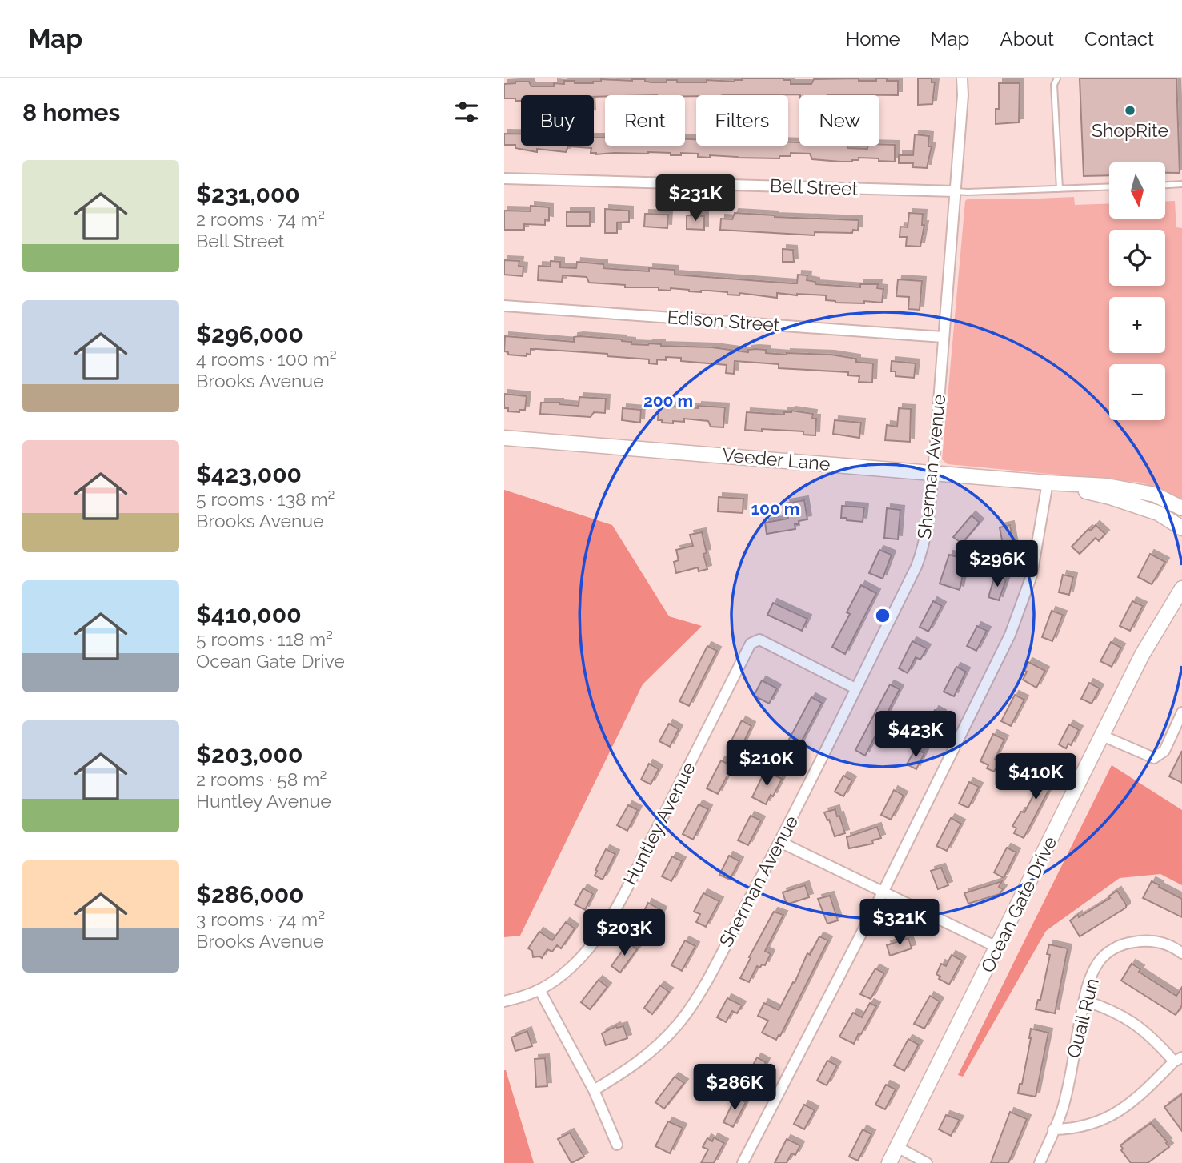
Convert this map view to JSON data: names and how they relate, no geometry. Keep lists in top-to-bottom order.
{
  "streets": {
    "street": [
      "Bell Street",
      "Edison Street",
      "Veeder Lane",
      "Sherman Avenue",
      "Huntley Avenue",
      "Ocean Gate Drive",
      "Quail Run"
    ]
  },
  "crossings": [
    ["Bell Street", "Sherman Avenue"],
    ["Edison Street", "Sherman Avenue"],
    ["Veeder Lane", "Sherman Avenue"],
    ["Sherman Avenue", "Huntley Avenue"]
  ],
  "places": ["ShopRite"],
  "north": "bottom",
  "page": {
    "header": "Map",
    "nav": [
      "Home",
      "Map",
      "About",
      "Contact"
    ],
    "heading": "8 homes",
    "chip": [
      "Buy",
      "Rent",
      "Filters",
      "New"
    ],
    "list": [
      {
        "name": "$231,000",
        "note": "2 rooms · 74 m² · Bell Street"
      },
      {
        "name": "$296,000",
        "note": "4 rooms · 100 m² · Brooks Avenue"
      },
      {
        "name": "$423,000",
        "note": "5 rooms · 138 m² · Brooks Avenue"
      },
      {
        "name": "$410,000",
        "note": "5 rooms · 118 m² · Ocean Gate Drive"
      },
      {
        "name": "$203,000",
        "note": "2 rooms · 58 m² · Huntley Avenue"
      },
      {
        "name": "$286,000",
        "note": "3 rooms · 74 m² · Brooks Avenue"
      }
    ],
    "map_buttons": ["+", "−"],
    "price": [
      "$231K",
      "$296K",
      "$423K",
      "$210K",
      "$410K",
      "$321K",
      "$203K",
      "$286K"
    ]
  },
  "rings": ["200 m", "100 m"]
}
